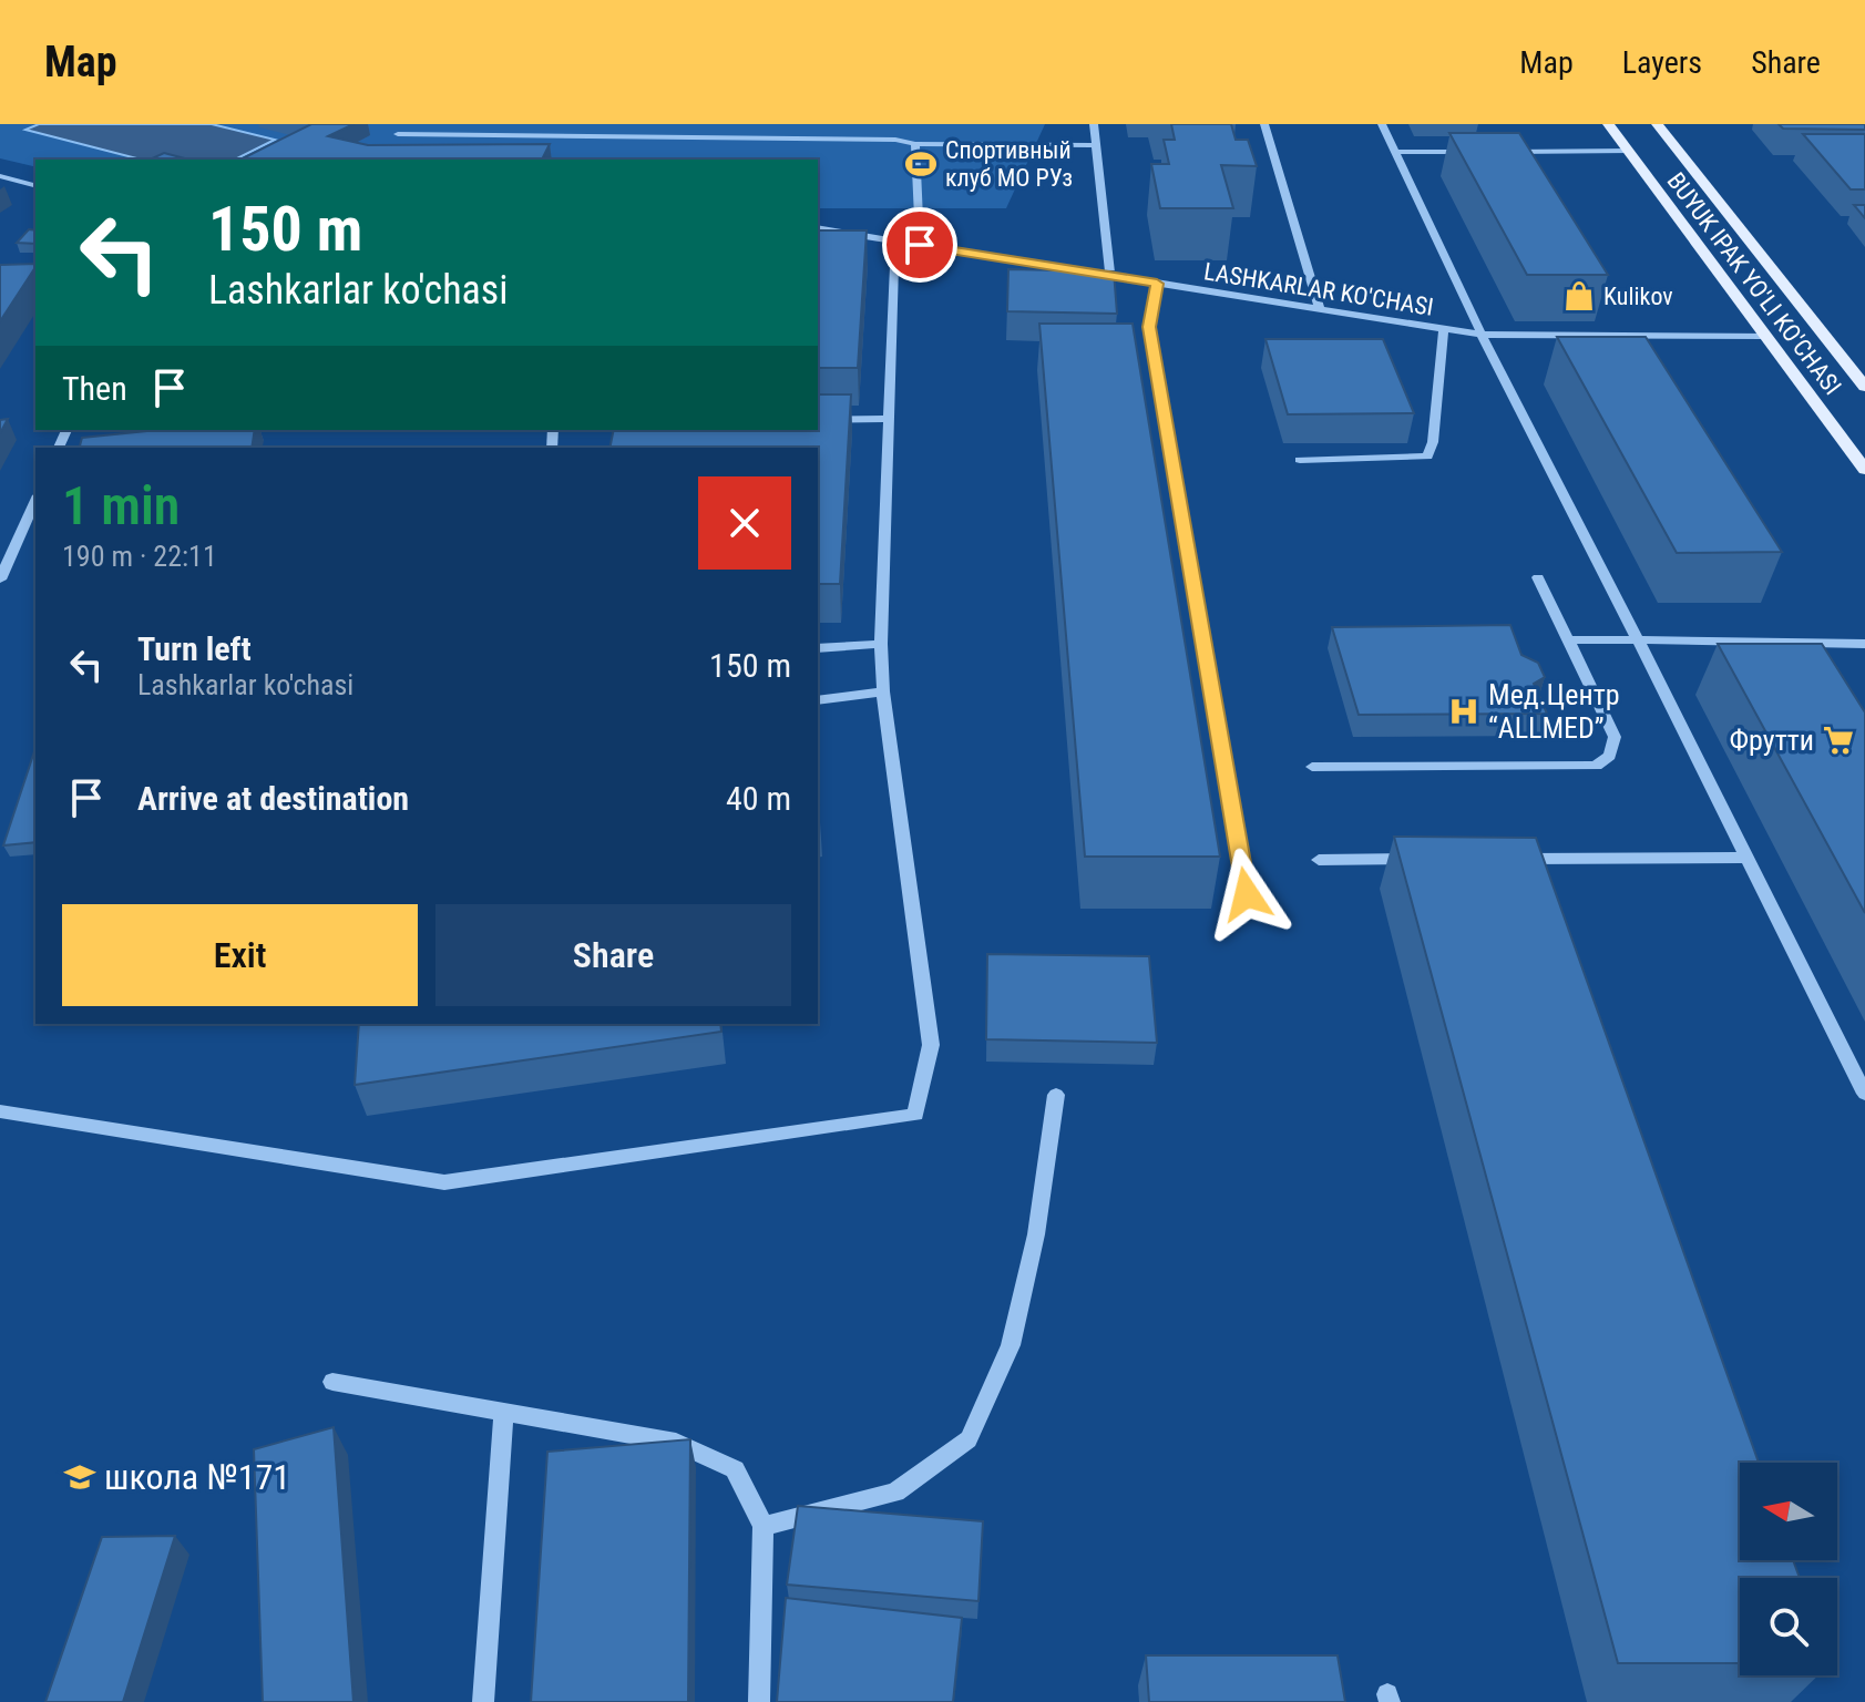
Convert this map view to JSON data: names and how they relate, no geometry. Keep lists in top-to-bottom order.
{
  "streets": {
    "main road": ["BUYUK IPAK YO'LI KO'CHASI"],
    "lane": ["LASHKARLAR KO'CHASI"]
  },
  "crossings": [
    ["BUYUK IPAK YO'LI KO'CHASI", "LASHKARLAR KO'CHASI"]
  ],
  "places": {
    "sports": ["Спортивный клуб МО РУз"],
    "shop": ["Kulikov"],
    "hospital": ["Мед.Центр “ALLMED”"],
    "supermarket": ["Фрутти"],
    "school or university": ["школа №171"]
  },
  "north": "left",
  "page": {
    "header": "Map",
    "nav": ["Map", "Layers", "Share"],
    "turn": ["150 m", "Lashkarlar ko'chasi"],
    "then": "Then",
    "heading": ["1 min", "190 m · 22:11"],
    "list": [
      {
        "name": "Turn left",
        "note": "Lashkarlar ko'chasi",
        "value": "150 m"
      },
      {
        "name": "Arrive at destination",
        "value": "40 m"
      }
    ],
    "buttons": ["Exit", "Share"]
  }
}
